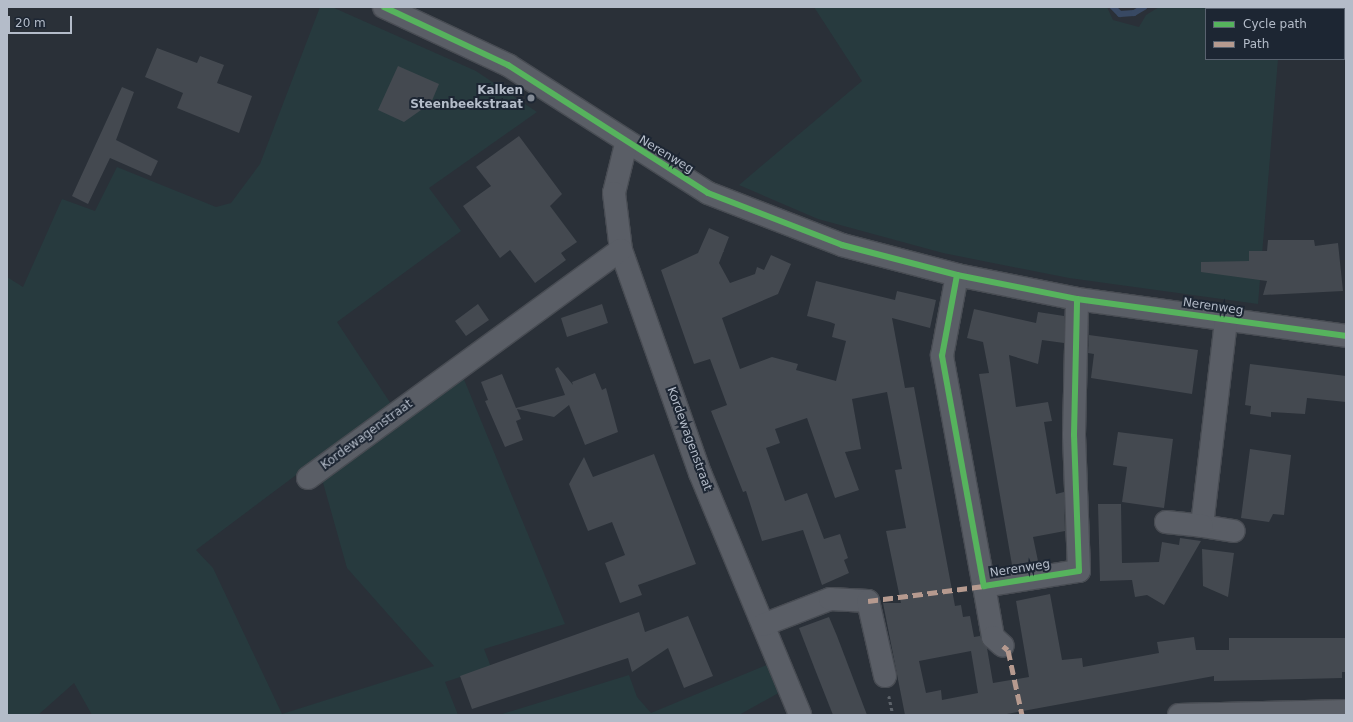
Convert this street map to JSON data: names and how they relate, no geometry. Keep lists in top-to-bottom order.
{
  "streets": {
    "street": ["Nerenweg", "Kordewagenstraat"]
  },
  "crossings": [
    ["Nerenweg", "Kordewagenstraat"]
  ],
  "places": ["Kalken Steenbeekstraat"],
  "legend": ["Cycle path", "Path"],
  "scale_bar": "20 m"
}
